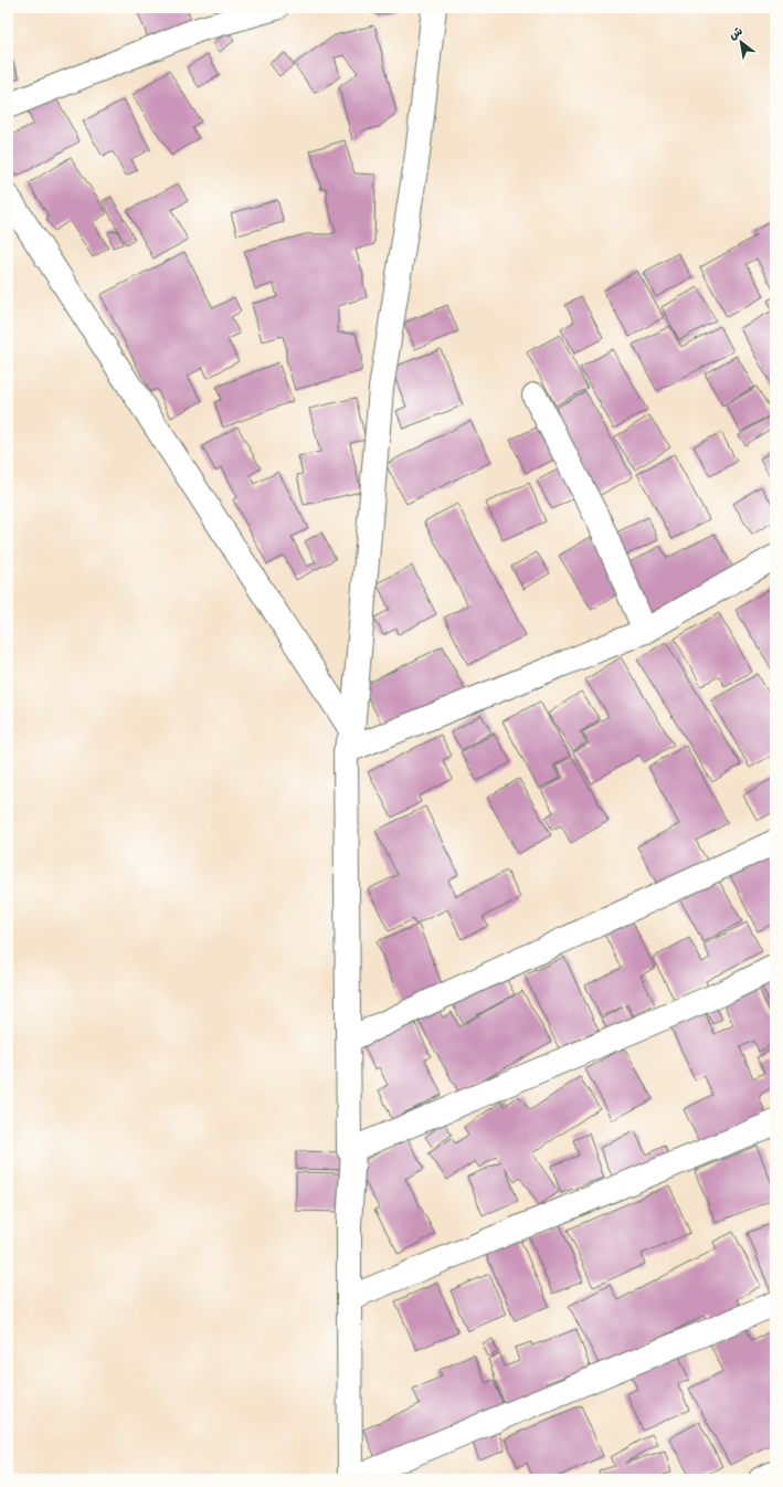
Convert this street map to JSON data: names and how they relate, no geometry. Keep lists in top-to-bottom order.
{
  "north": "top left"
}
